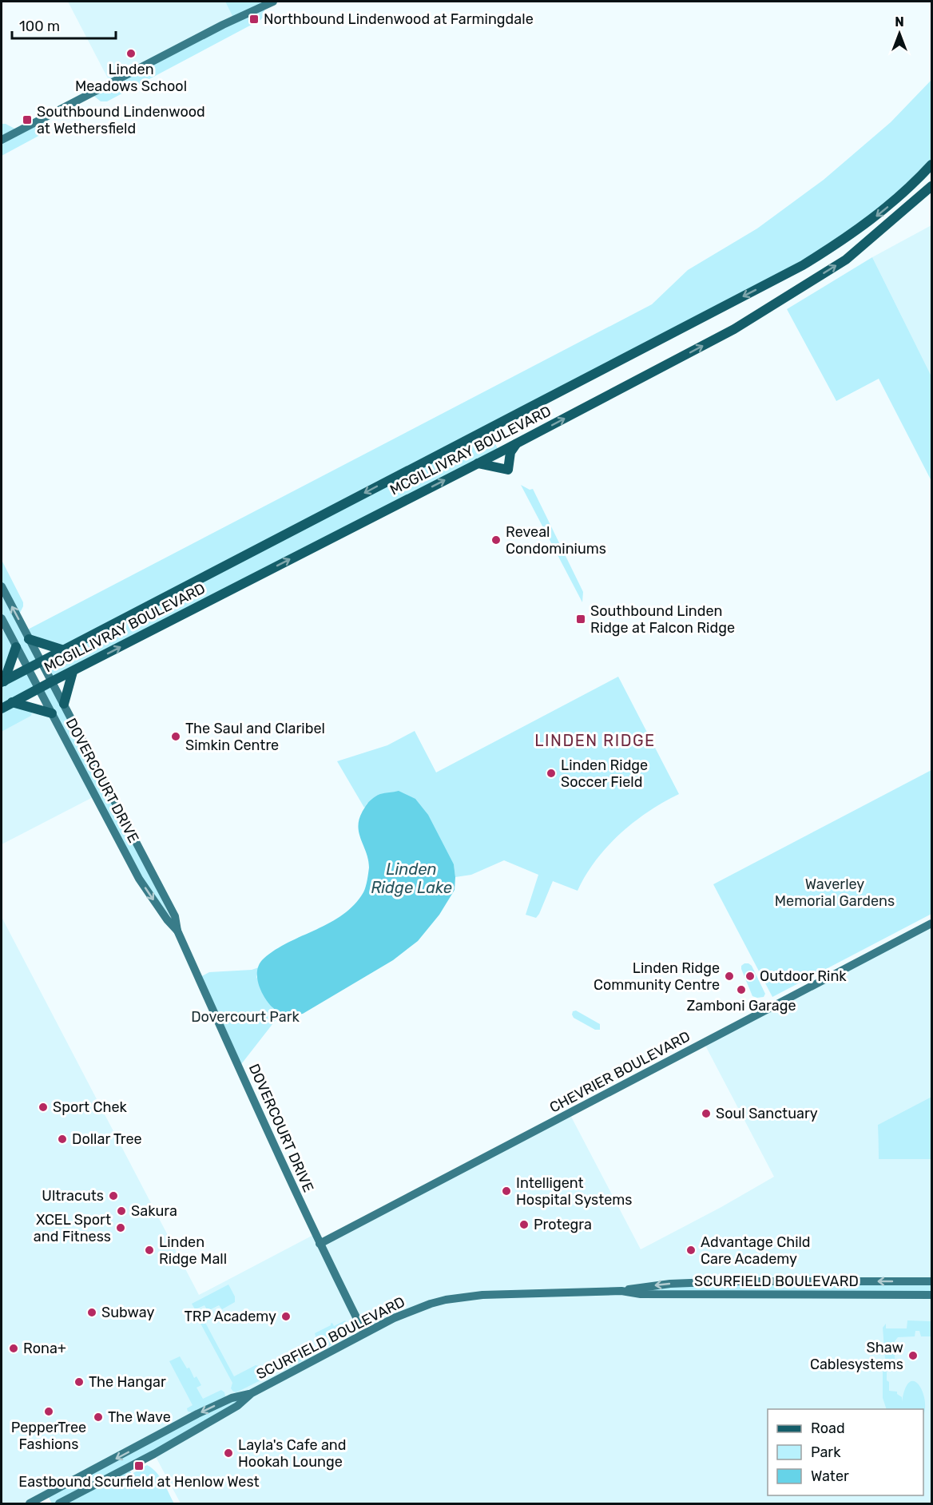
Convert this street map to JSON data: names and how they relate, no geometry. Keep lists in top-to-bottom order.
{
  "streets": {
    "main road": ["MCGILLIVRAY BOULEVARD"],
    "street": ["DOVERCOURT DRIVE", "CHEVRIER BOULEVARD", "SCURFIELD BOULEVARD"]
  },
  "crossings": [
    ["MCGILLIVRAY BOULEVARD", "DOVERCOURT DRIVE"],
    ["DOVERCOURT DRIVE", "CHEVRIER BOULEVARD"],
    ["DOVERCOURT DRIVE", "SCURFIELD BOULEVARD"]
  ],
  "districts": ["LINDEN RIDGE"],
  "water": ["Linden Ridge Lake"],
  "parks": ["Waverley Memorial Gardens", "Dovercourt Park"],
  "places": {
    "transit": [
      "Northbound Lindenwood at Farmingdale",
      "Southbound Lindenwood at Wethersfield",
      "Southbound Linden Ridge at Falcon Ridge",
      "Eastbound Scurfield at Henlow West"
    ],
    "other": [
      "Linden Meadows School",
      "Reveal Condominiums",
      "The Saul and Claribel Simkin Centre",
      "Linden Ridge Soccer Field",
      "Linden Ridge Community Centre",
      "Outdoor Rink",
      "Zamboni Garage",
      "Sport Chek",
      "Soul Sanctuary",
      "Dollar Tree",
      "Intelligent Hospital Systems",
      "Ultracuts",
      "Sakura",
      "Protegra",
      "XCEL Sport and Fitness",
      "Linden Ridge Mall",
      "Advantage Child Care Academy",
      "Subway",
      "TRP Academy",
      "Rona+",
      "Shaw Cablesystems",
      "The Hangar",
      "PepperTree Fashions",
      "The Wave",
      "Layla's Cafe and Hookah Lounge"
    ]
  },
  "legend": ["Road", "Park", "Water"],
  "scale_bar": "100 m",
  "north": "top"
}
